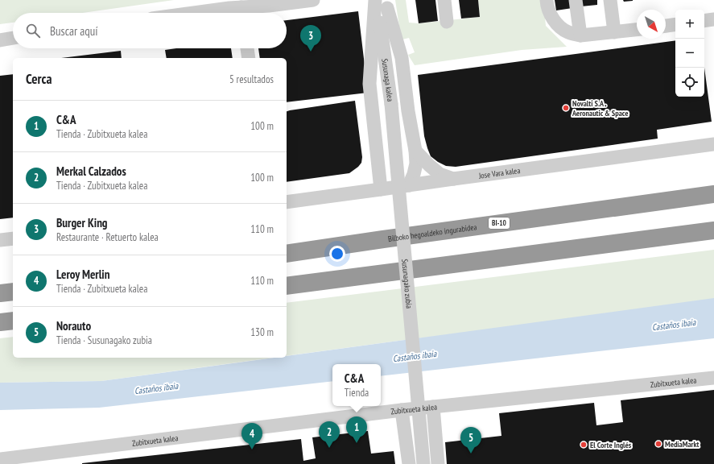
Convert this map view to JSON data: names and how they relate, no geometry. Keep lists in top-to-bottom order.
{
  "streets": {
    "highway": ["BI-10", "Bilboko hegoaldeko ingurabidea"],
    "street": [
      "Susunaga kalea",
      "Jose Vara kalea",
      "Susunagako zubia",
      "Zubitxueta kalea"
    ]
  },
  "crossings": [
    ["Susunaga kalea", "Jose Vara kalea"],
    ["Susunaga kalea", "Susunagako zubia"]
  ],
  "water": ["Castaños ibaia"],
  "places": ["Novalti S.A . Aeronautic & Space", "MediaMarkt", "El Corte Inglés"],
  "north": "bottom right",
  "page": {
    "map_buttons": ["+", "−"],
    "search": "Buscar aquí",
    "pins": [
      "3",
      "1",
      "2",
      "4",
      "5"
    ],
    "heading": ["Cerca", "5 resultados"],
    "list": [
      {
        "mark": "1",
        "name": "C&A",
        "note": "Tienda · Zubitxueta kalea",
        "value": "100 m"
      },
      {
        "mark": "2",
        "name": "Merkal Calzados",
        "note": "Tienda · Zubitxueta kalea",
        "value": "100 m"
      },
      {
        "mark": "3",
        "name": "Burger King",
        "note": "Restaurante · Retuerto kalea",
        "value": "110 m"
      },
      {
        "mark": "4",
        "name": "Leroy Merlin",
        "note": "Tienda · Zubitxueta kalea",
        "value": "110 m"
      },
      {
        "mark": "5",
        "name": "Norauto",
        "note": "Tienda · Susunagako zubia",
        "value": "130 m"
      }
    ],
    "popup": ["C&A", "Tienda"]
  }
}
